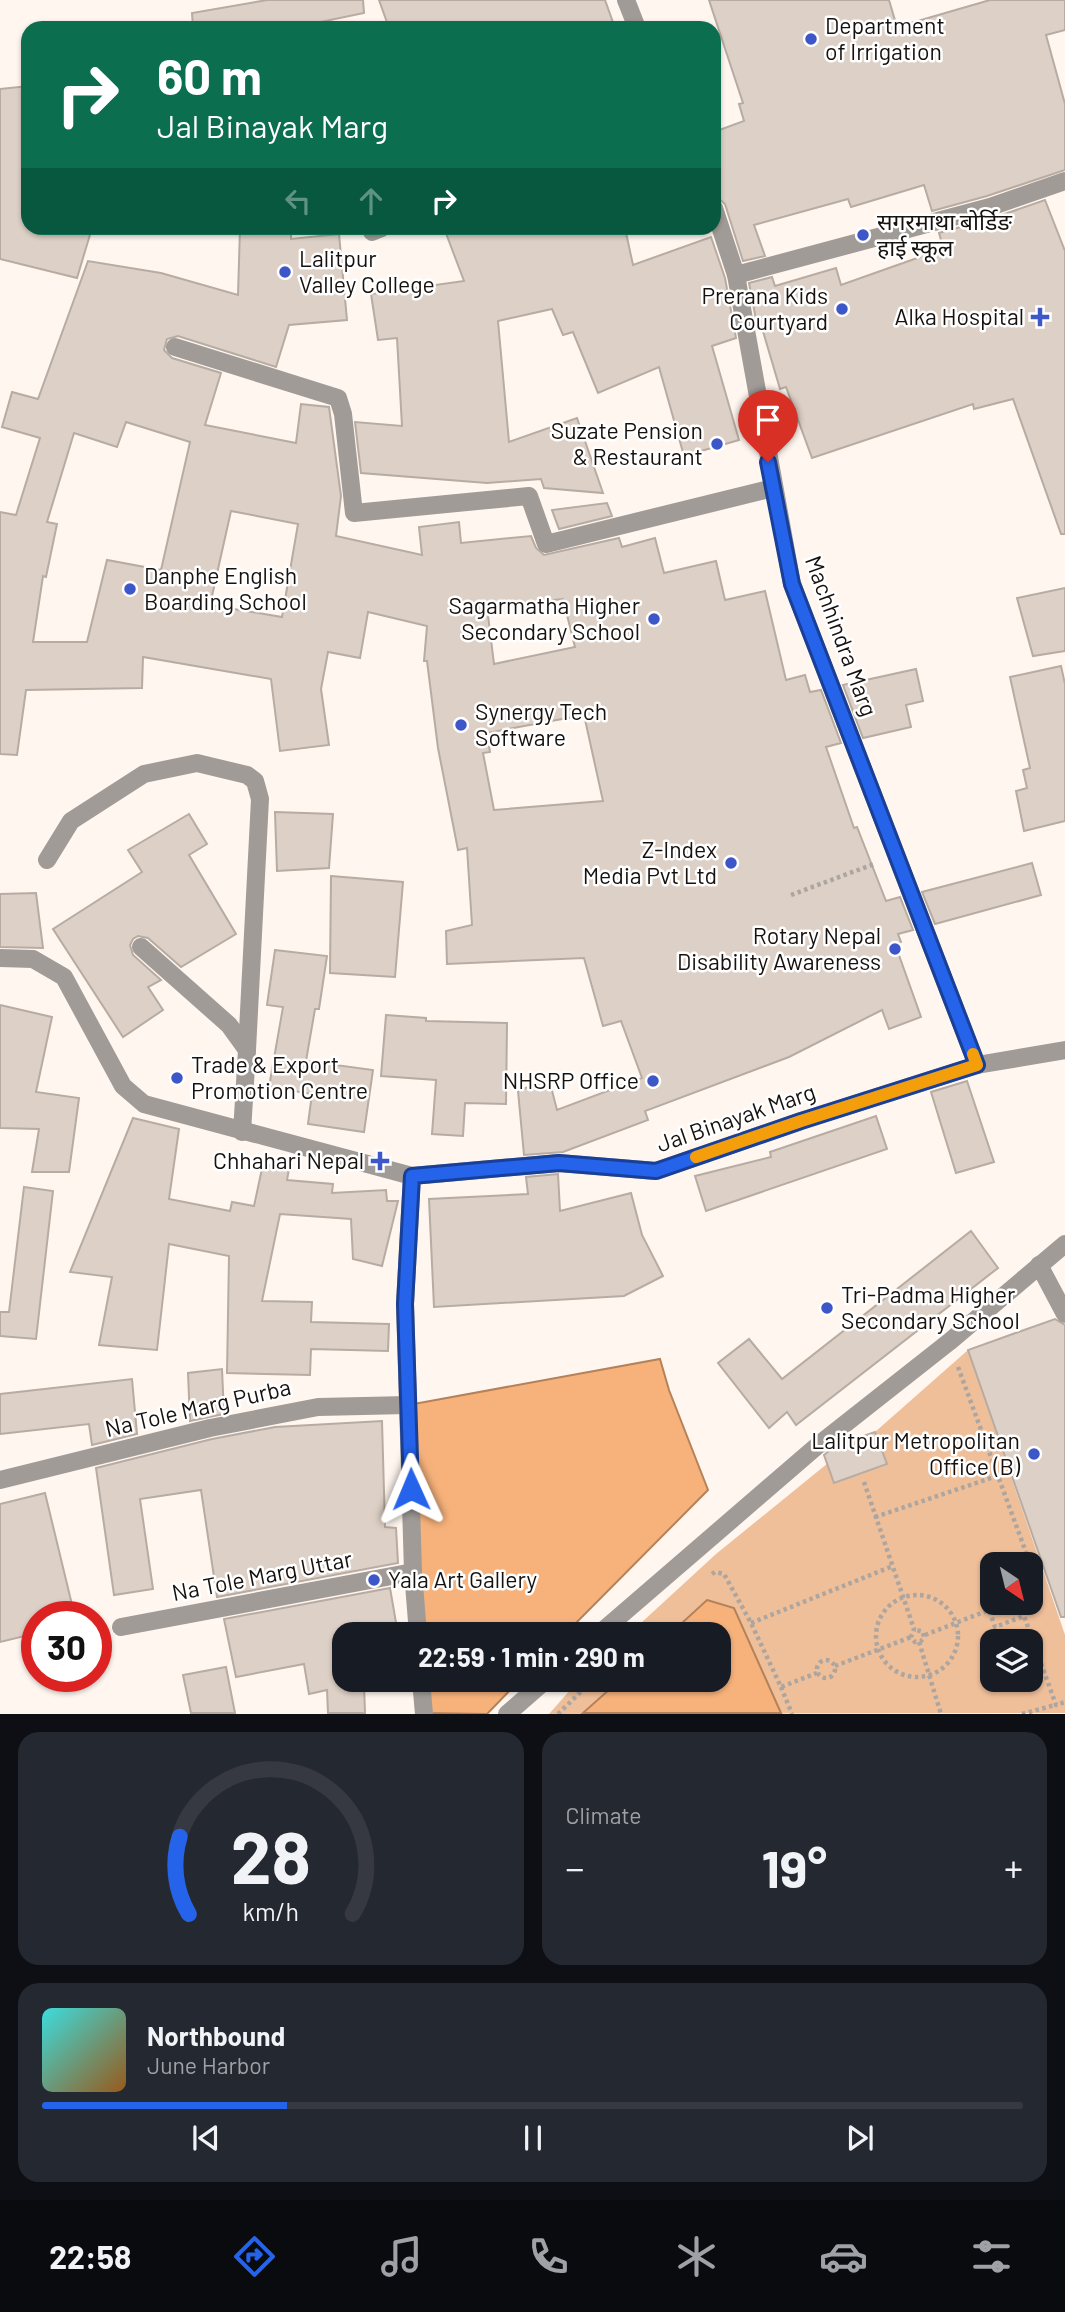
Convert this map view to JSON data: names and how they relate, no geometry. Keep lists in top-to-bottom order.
{
  "streets": {
    "street": [
      "Machhindra Marg",
      "Jal Binayak Marg",
      "Na Tole Marg Purba",
      "Na Tole Marg Uttar"
    ]
  },
  "crossings": [
    ["Machhindra Marg", "Jal Binayak Marg"]
  ],
  "places": {
    "other": [
      "Department of Irrigation",
      "सगरमाथा बोर्डिङ हाई स्कूल",
      "Lalitpur Valley College",
      "Prerana Kids Courtyard",
      "Suzate Pension & Restaurant",
      "Danphe English Boarding School",
      "Sagarmatha Higher Secondary School",
      "Synergy Tech Software",
      "Z-Index Media Pvt Ltd",
      "Rotary Nepal Disability Awareness",
      "Trade & Export Promotion Centre",
      "NHSRP Office",
      "Tri-Padma Higher Secondary School",
      "Lalitpur Metropolitan Office (B)",
      "Yala Art Gallery"
    ],
    "health": ["Alka Hospital", "Chhahari Nepal"]
  },
  "north": "bottom right",
  "page": {
    "turn": ["60 m", "Jal Binayak Marg"],
    "limit": "30",
    "trip": "22:59 · 1 min · 290 m",
    "tile": "Climate",
    "heat": ["−", "19°", "+"],
    "song": ["Northbound", "June Harbor"],
    "tabs": "22:58",
    "gauge": ["28", "km/h"]
  }
}
